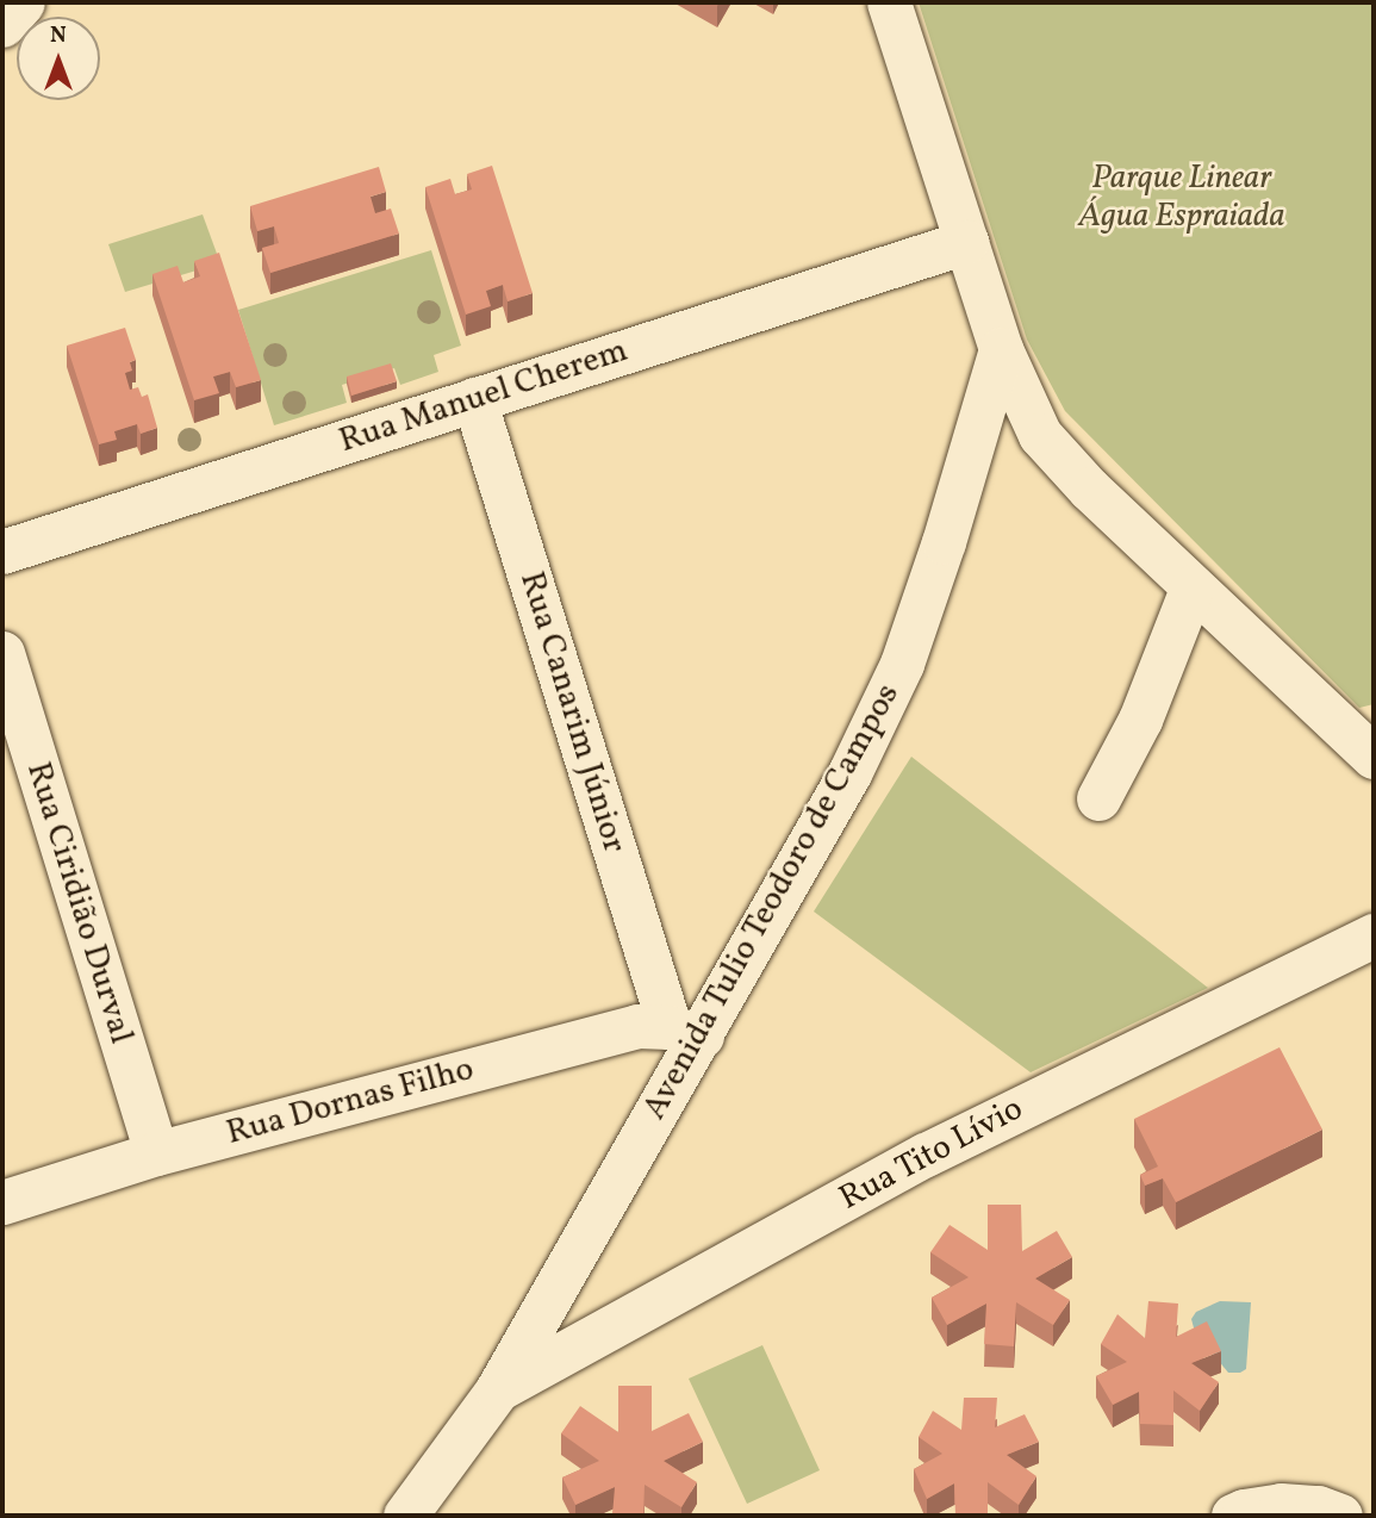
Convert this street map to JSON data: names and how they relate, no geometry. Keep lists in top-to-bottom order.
{
  "streets": {
    "street": [
      "Rua Manuel Cherem",
      "Rua Canarim Júnior",
      "Avenida Tulio Teodoro de Campos",
      "Rua Ciridião Durval",
      "Rua Dornas Filho",
      "Rua Tito Lívio"
    ]
  },
  "crossings": [
    ["Rua Manuel Cherem", "Rua Canarim Júnior"],
    ["Rua Canarim Júnior", "Avenida Tulio Teodoro de Campos"],
    ["Rua Canarim Júnior", "Rua Dornas Filho"],
    ["Avenida Tulio Teodoro de Campos", "Rua Dornas Filho"],
    ["Avenida Tulio Teodoro de Campos", "Rua Tito Lívio"],
    ["Rua Ciridião Durval", "Rua Dornas Filho"]
  ],
  "parks": ["Parque Linear Água Espraiada"],
  "north": "top"
}
